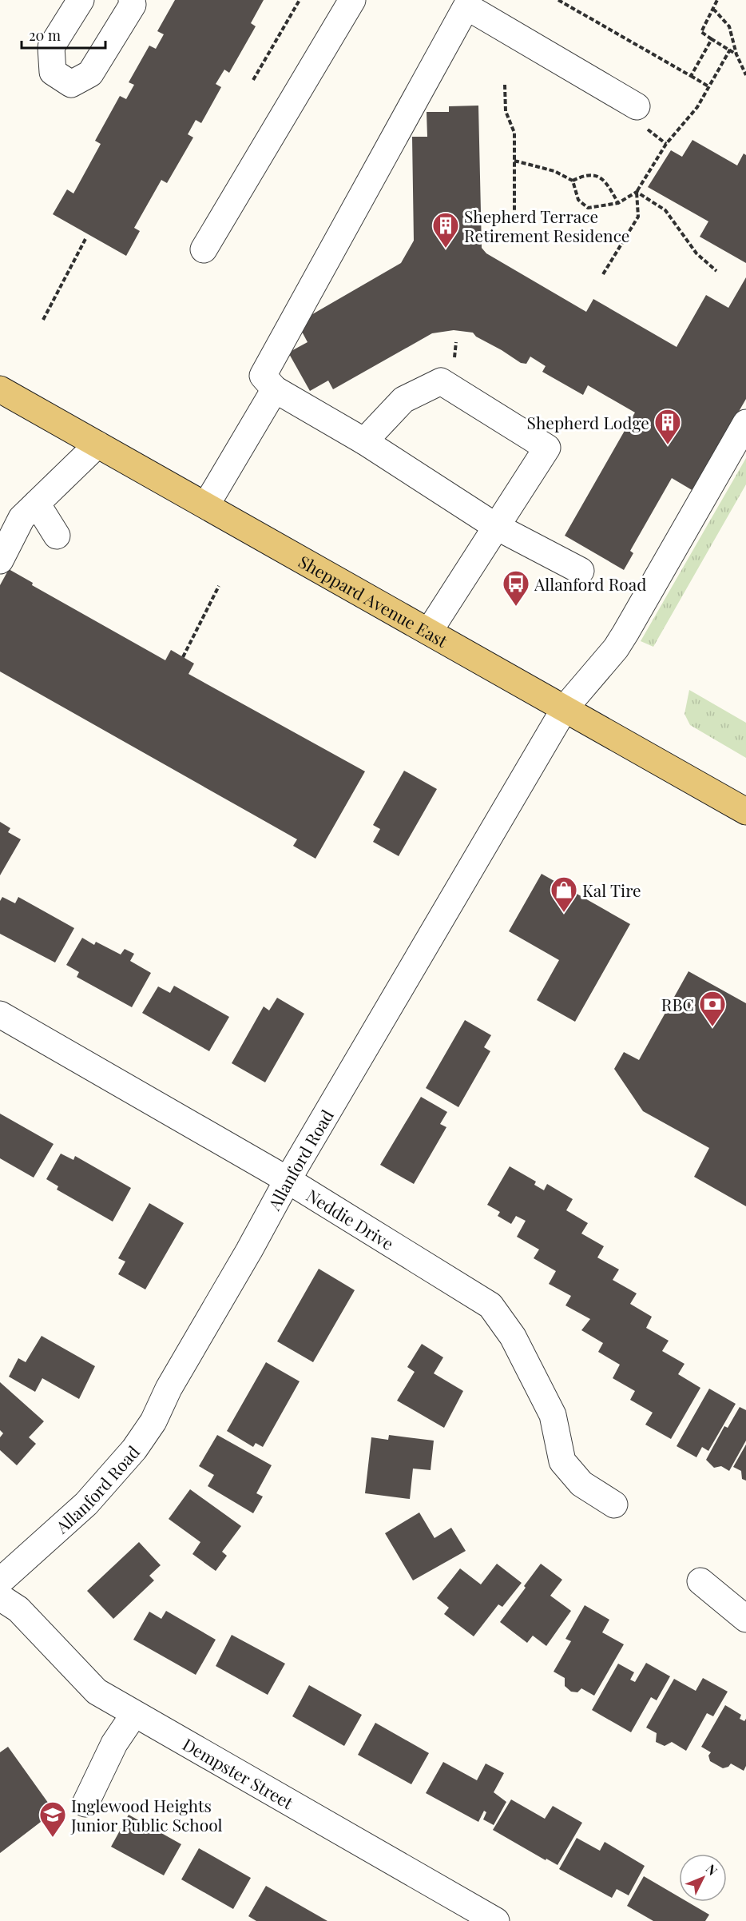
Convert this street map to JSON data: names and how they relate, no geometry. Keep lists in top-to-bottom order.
{
  "streets": {
    "main road": ["Sheppard Avenue East"],
    "street": ["Allanford Road", "Neddie Drive", "Dempster Street"]
  },
  "crossings": [
    ["Sheppard Avenue East", "Allanford Road"],
    ["Allanford Road", "Neddie Drive"]
  ],
  "places": {
    "building": ["Shepherd Terrace Retirement Residence", "Shepherd Lodge"],
    "bus stop": ["Allanford Road"],
    "shop": ["Kal Tire"],
    "bank": ["RBC"],
    "school or university": ["Inglewood Heights Junior Public School"]
  },
  "scale_bar": "20 m",
  "north": "top right"
}
